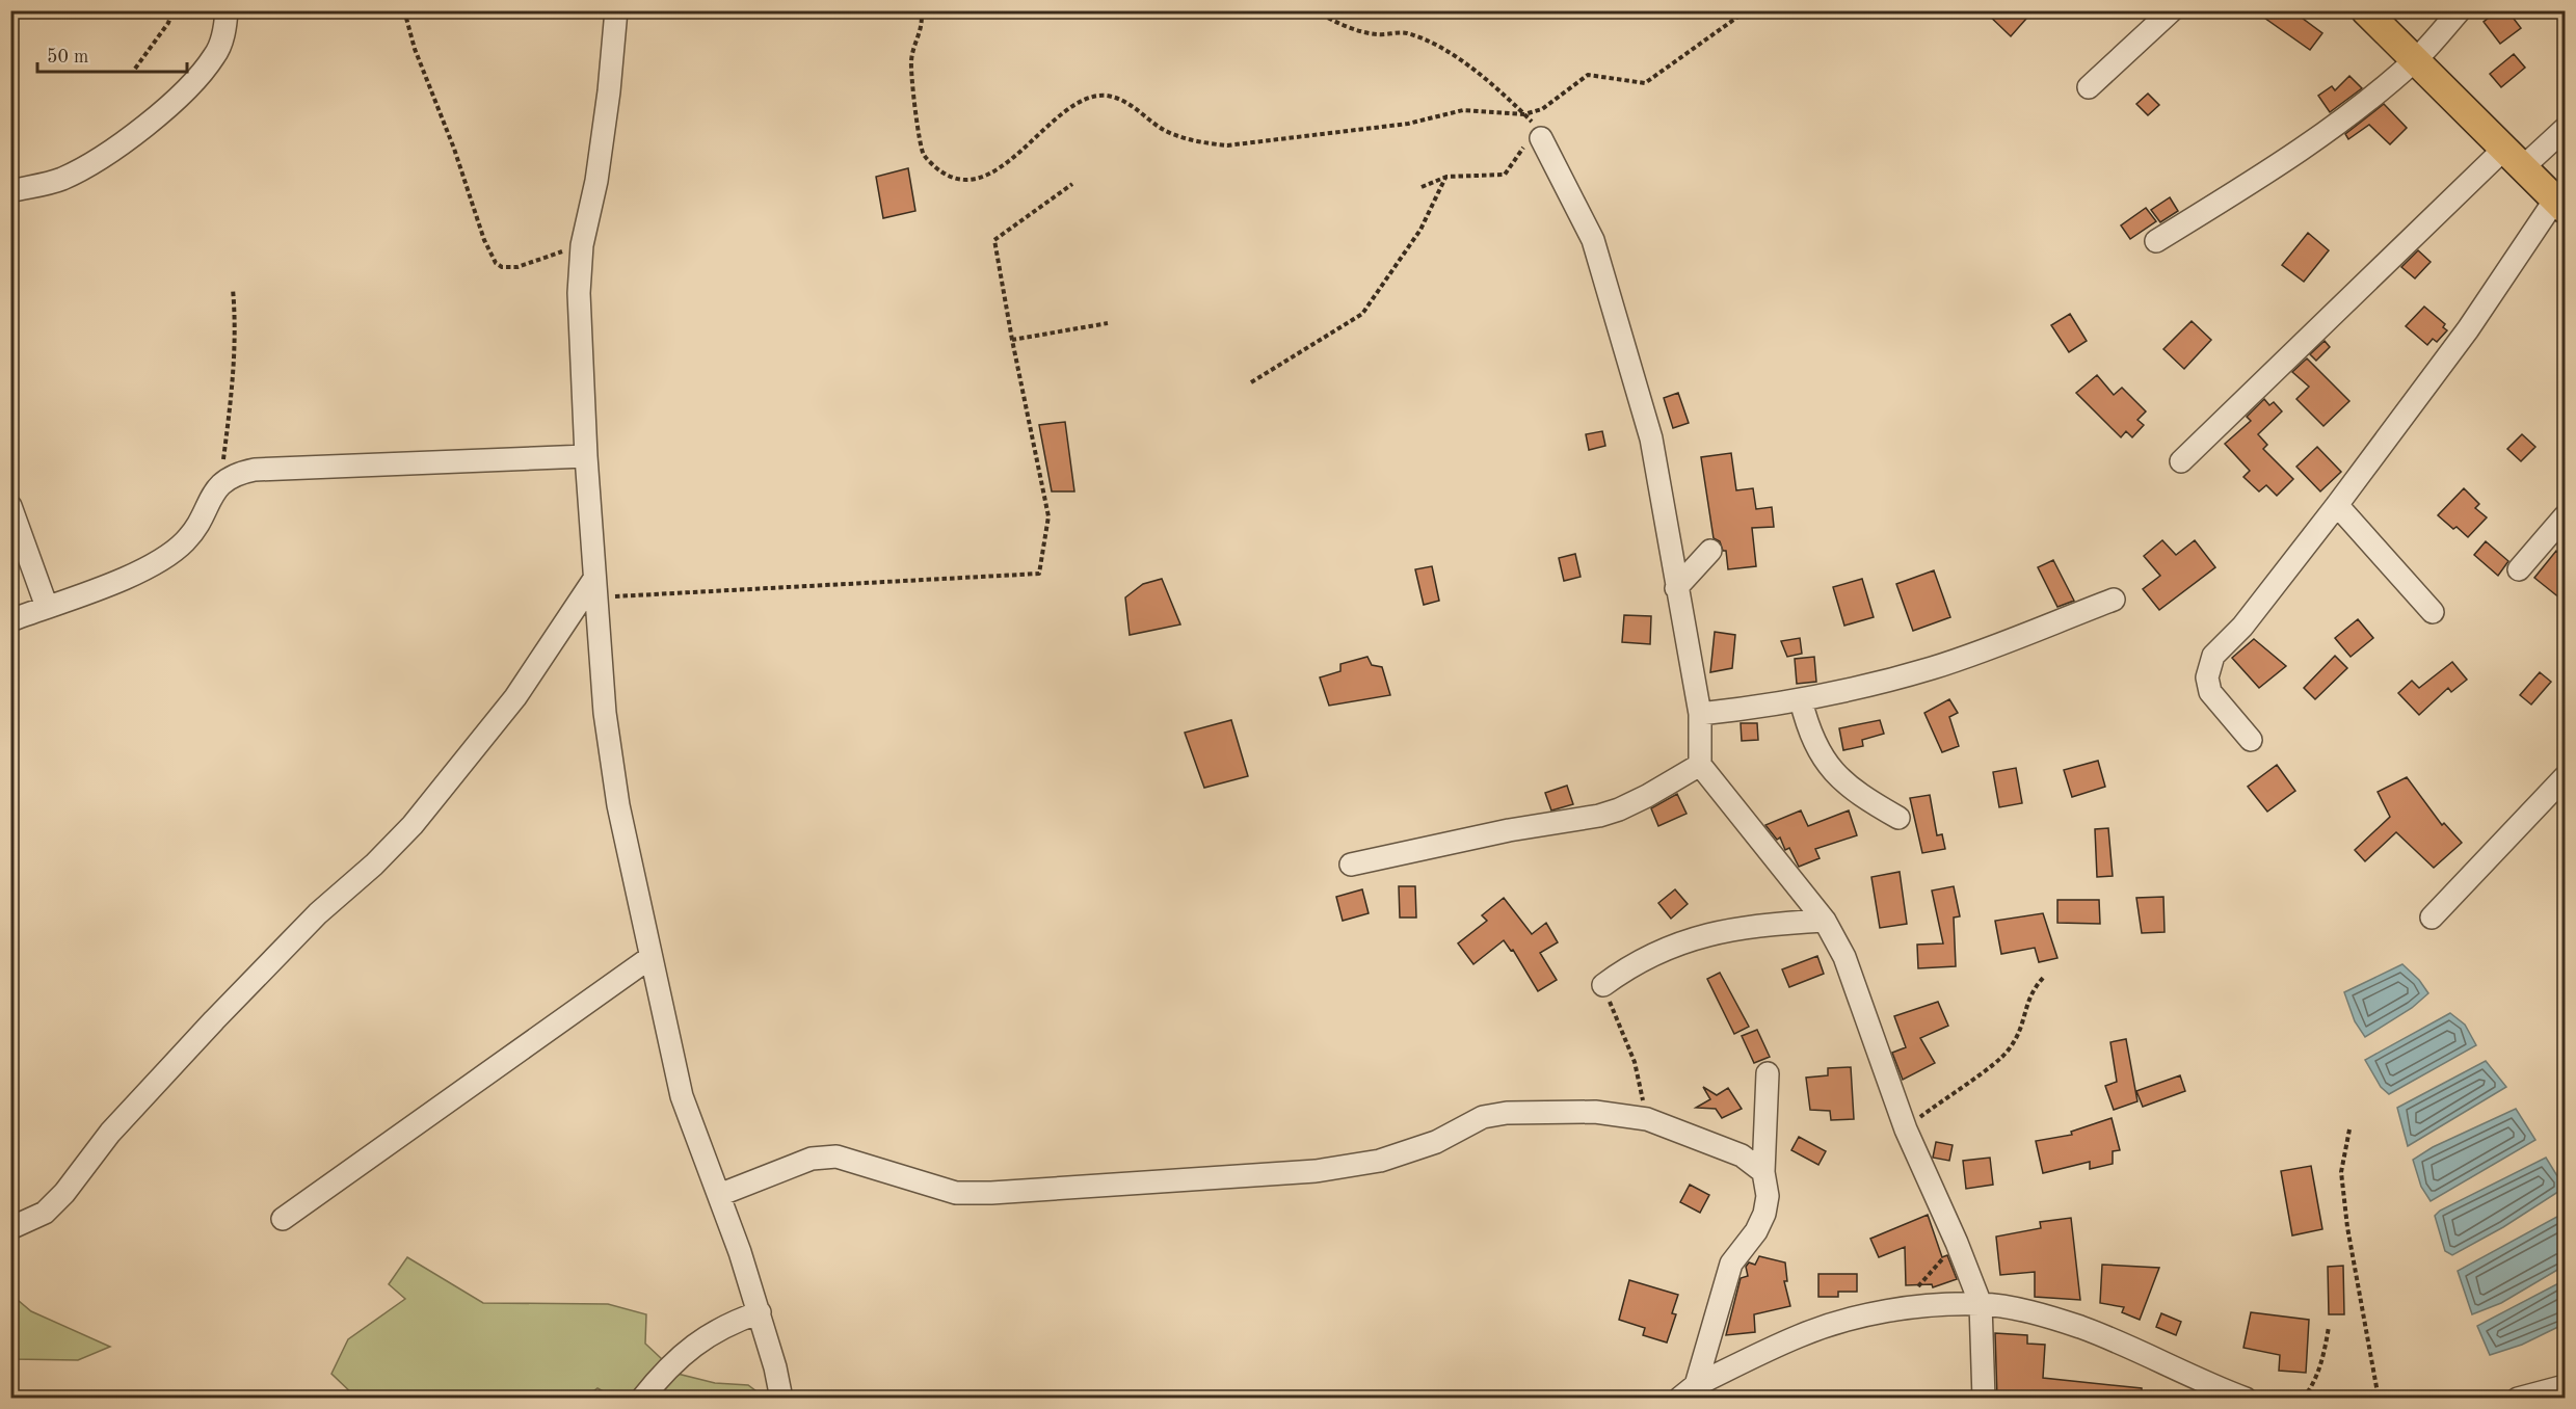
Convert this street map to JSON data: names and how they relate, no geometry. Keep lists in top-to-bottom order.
{
  "scale_bar": "50 m"
}
